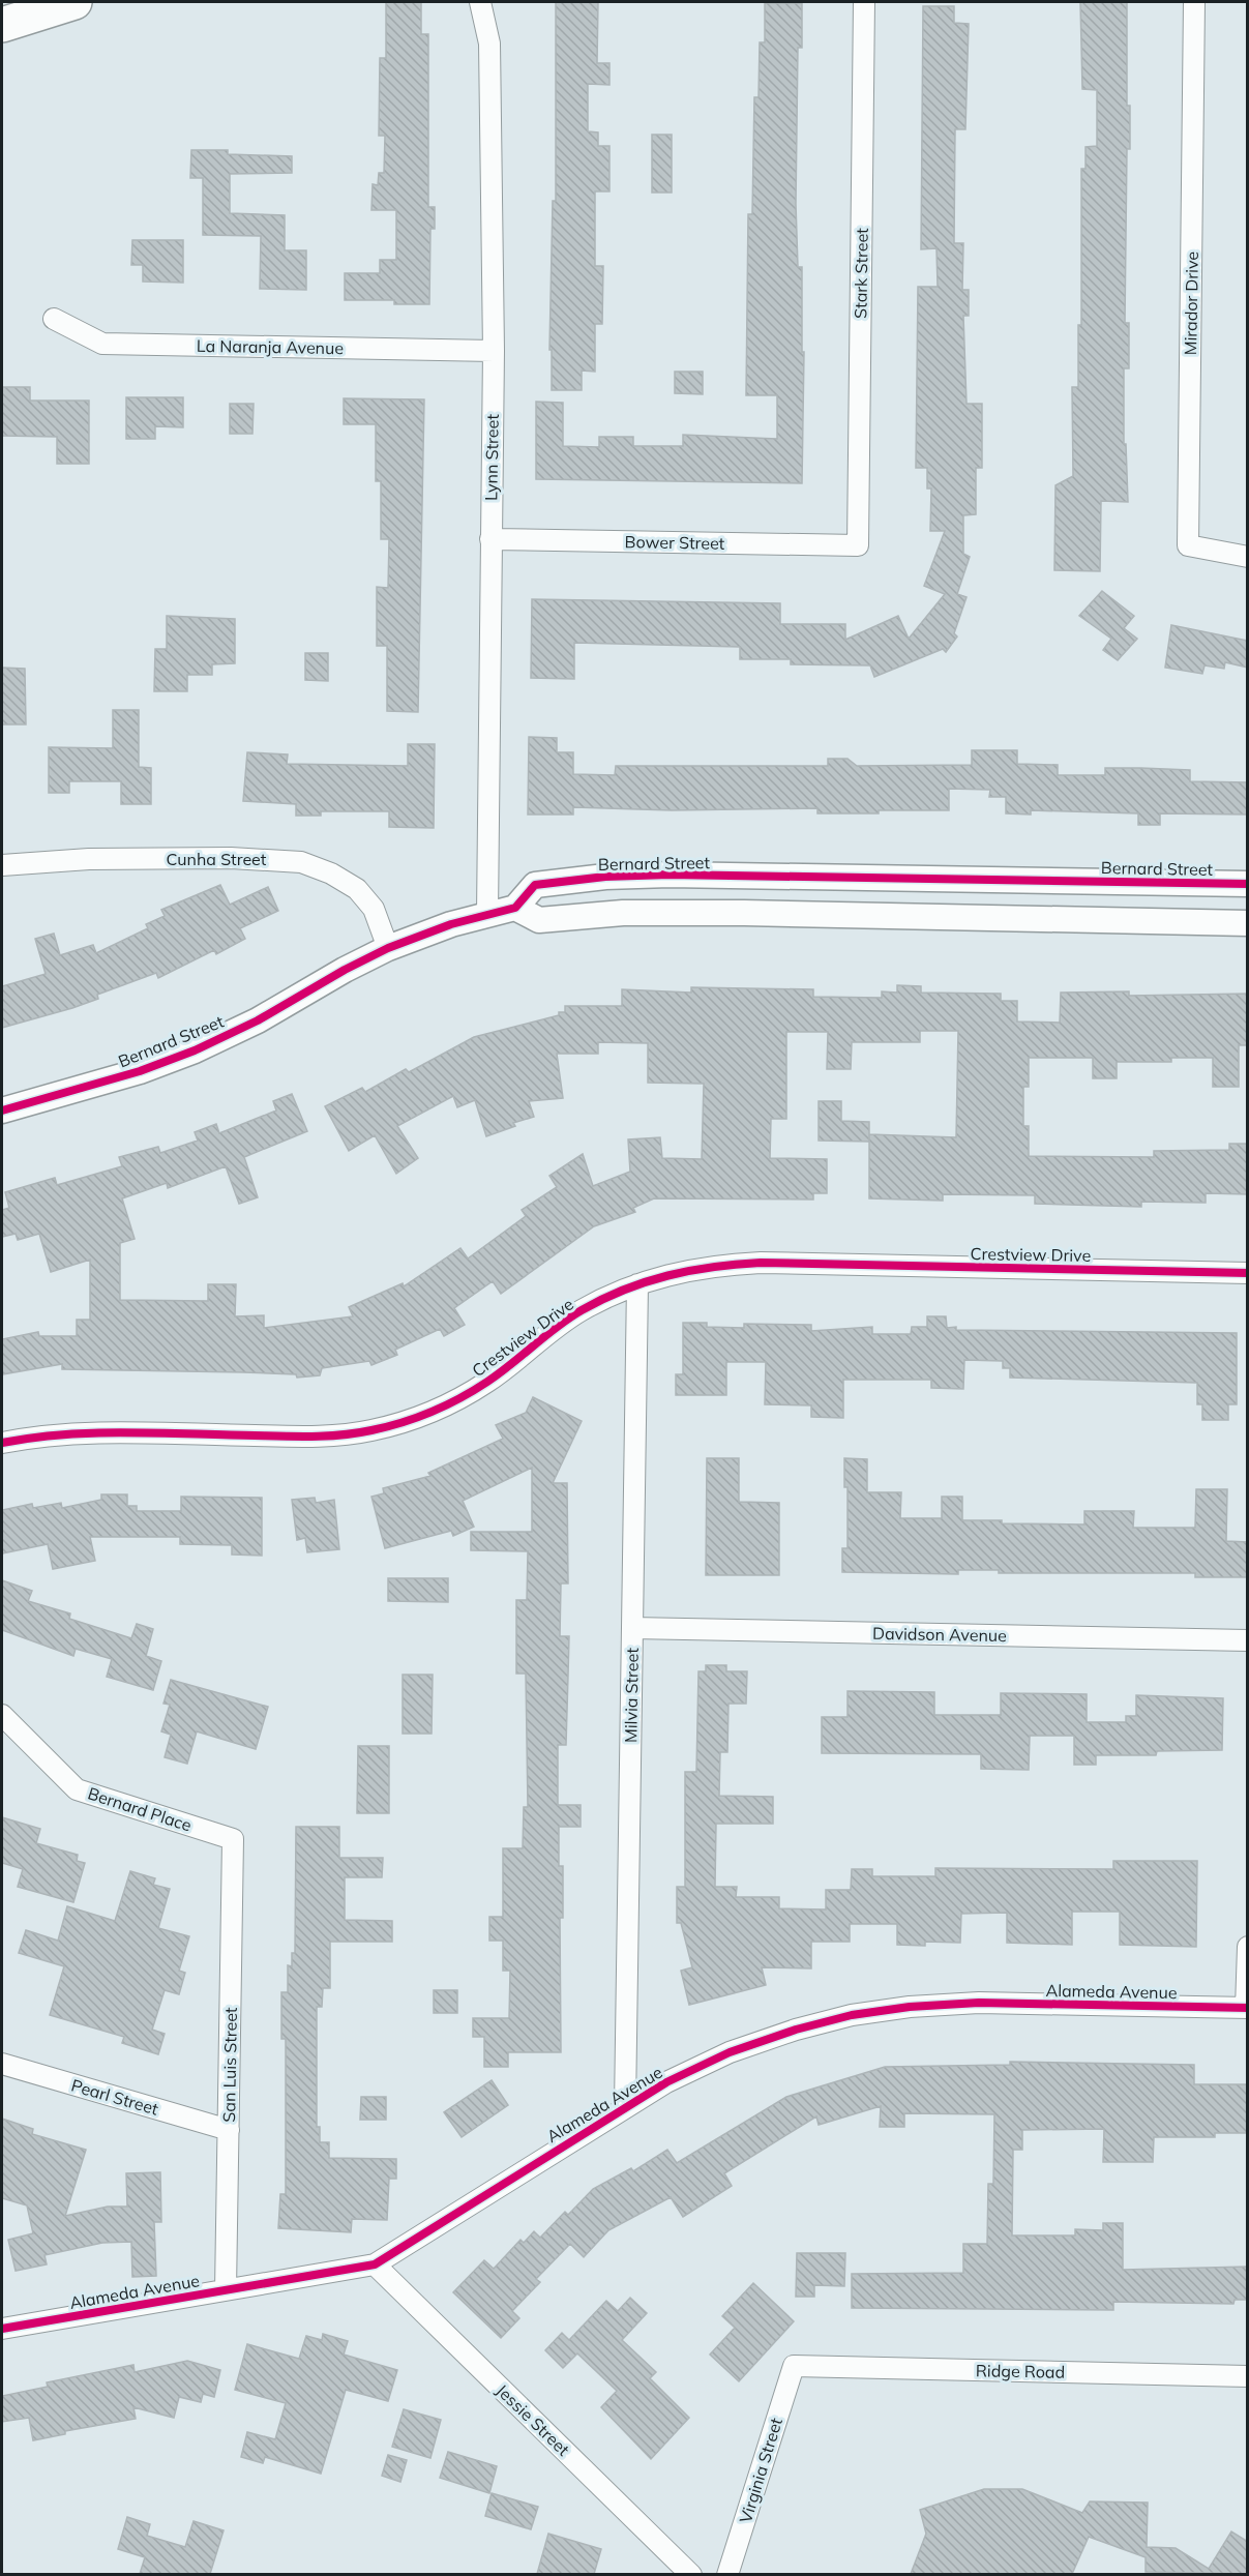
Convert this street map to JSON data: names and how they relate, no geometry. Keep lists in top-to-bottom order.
{
  "streets": {
    "street": [
      "Stark Street",
      "Mirador Drive",
      "La Naranja Avenue",
      "Lynn Street",
      "Bower Street",
      "Cunha Street",
      "Bernard Street",
      "Crestview Drive",
      "Davidson Avenue",
      "Milvia Street",
      "Bernard Place",
      "Alameda Avenue",
      "San Luis Street",
      "Pearl Street",
      "Ridge Road",
      "Jessie Street",
      "Virginia Street"
    ]
  },
  "crossings": [
    ["Stark Street", "Bower Street"],
    ["La Naranja Avenue", "Lynn Street"],
    ["Lynn Street", "Bower Street"],
    ["Lynn Street", "Bernard Street"],
    ["Cunha Street", "Bernard Street"],
    ["Crestview Drive", "Milvia Street"],
    ["Davidson Avenue", "Milvia Street"],
    ["Milvia Street", "Alameda Avenue"],
    ["Bernard Place", "San Luis Street"],
    ["Alameda Avenue", "San Luis Street"],
    ["Alameda Avenue", "Jessie Street"],
    ["San Luis Street", "Pearl Street"],
    ["Ridge Road", "Virginia Street"]
  ]
}
